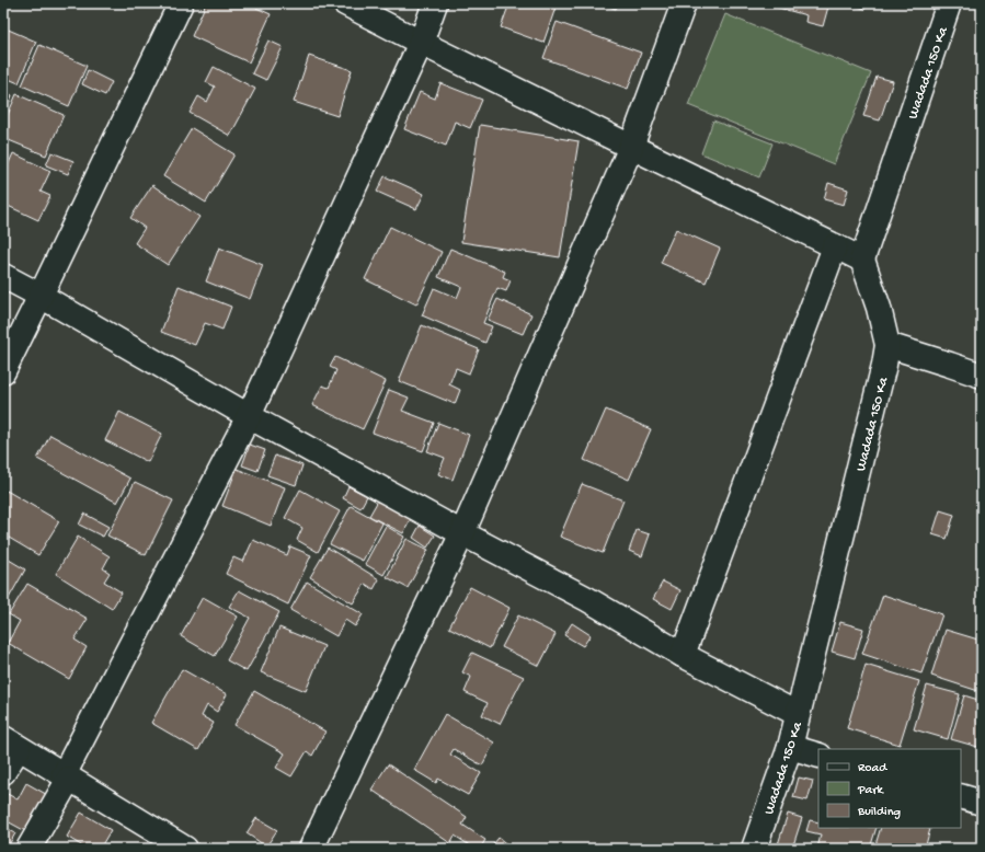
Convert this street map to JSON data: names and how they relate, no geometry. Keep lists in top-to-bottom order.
{
  "streets": {
    "street": ["Wadada 150 Ka"]
  },
  "legend": ["Road", "Park", "Building"]
}
